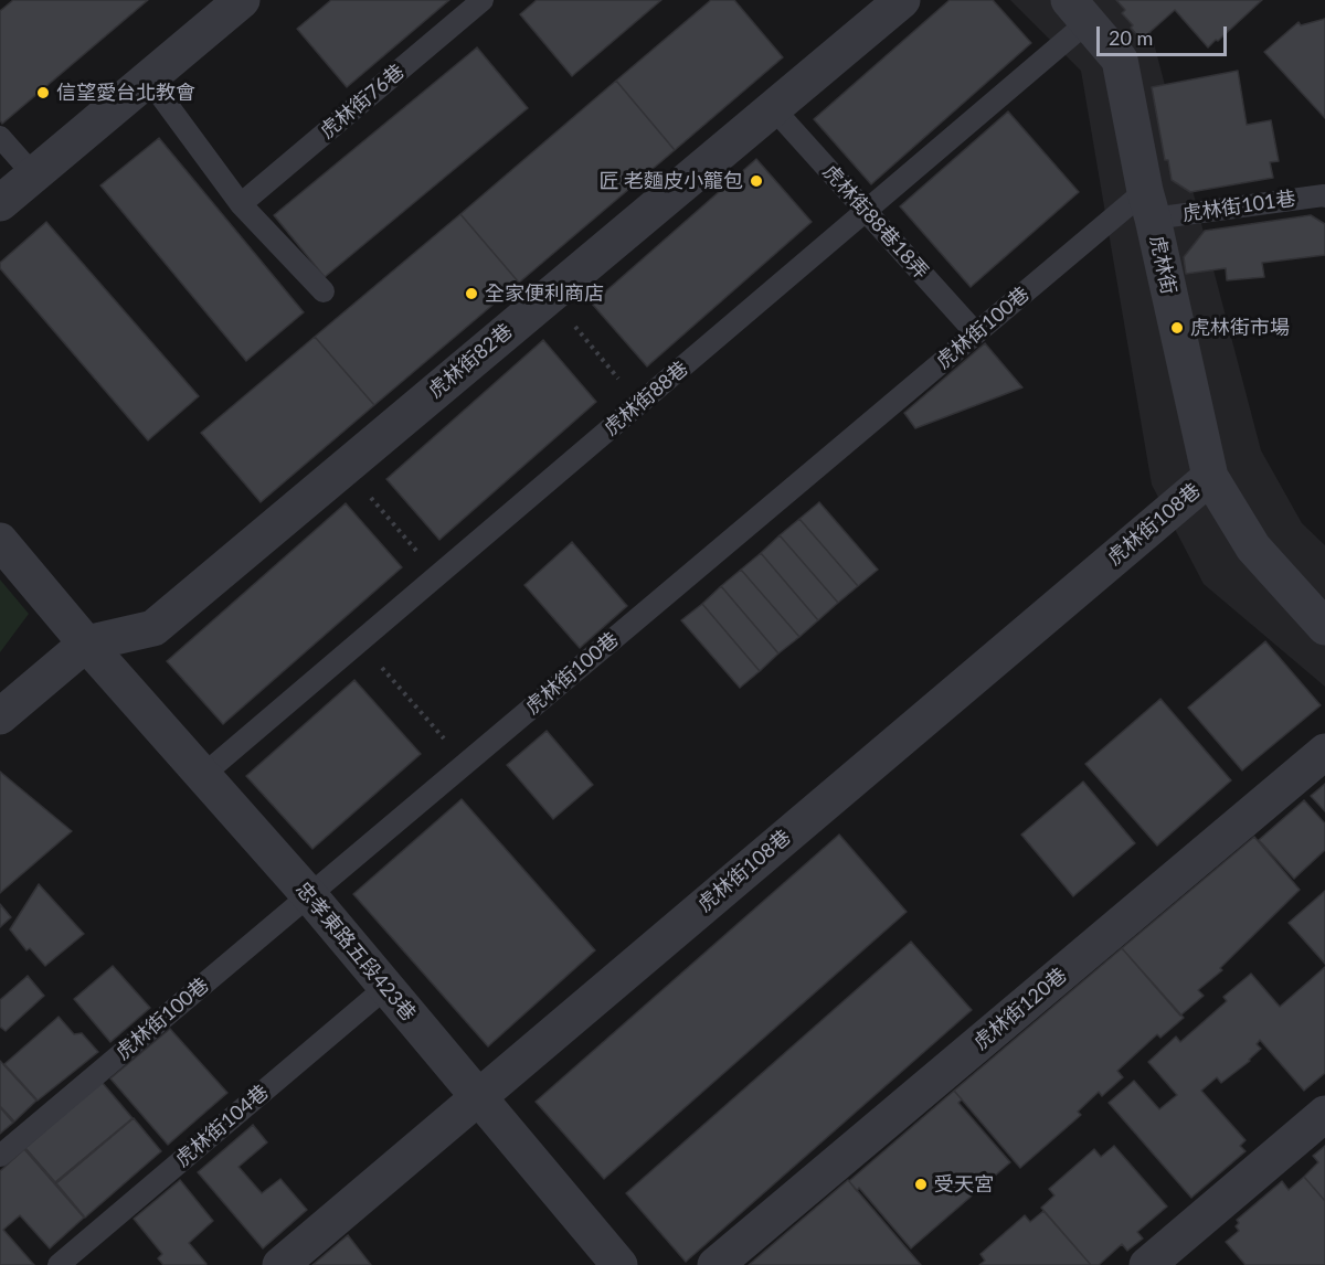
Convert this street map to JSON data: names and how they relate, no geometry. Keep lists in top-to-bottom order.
{
  "streets": {
    "street": [
      "虎林街",
      "虎林街82巷",
      "虎林街108巷",
      "忠孝東路五段423巷",
      "虎林街120巷"
    ],
    "lane": [
      "虎林街76巷",
      "虎林街101巷",
      "虎林街88巷18弄",
      "虎林街100巷",
      "虎林街88巷",
      "虎林街104巷"
    ]
  },
  "crossings": [
    ["虎林街101巷", "虎林街"],
    ["虎林街101巷", "虎林街100巷"],
    ["虎林街88巷18弄", "虎林街100巷"],
    ["虎林街88巷18弄", "虎林街82巷"],
    ["虎林街88巷18弄", "虎林街88巷"],
    ["虎林街", "虎林街100巷"],
    ["虎林街", "虎林街88巷"],
    ["虎林街", "虎林街108巷"],
    ["虎林街100巷", "忠孝東路五段423巷"],
    ["虎林街82巷", "忠孝東路五段423巷"],
    ["虎林街88巷", "忠孝東路五段423巷"],
    ["虎林街108巷", "忠孝東路五段423巷"],
    ["忠孝東路五段423巷", "虎林街104巷"]
  ],
  "places": [
    "信望愛台北教會",
    "匠 老麵皮小籠包",
    "全家便利商店",
    "虎林街市場",
    "受天宮"
  ],
  "scale_bar": "20 m"
}
